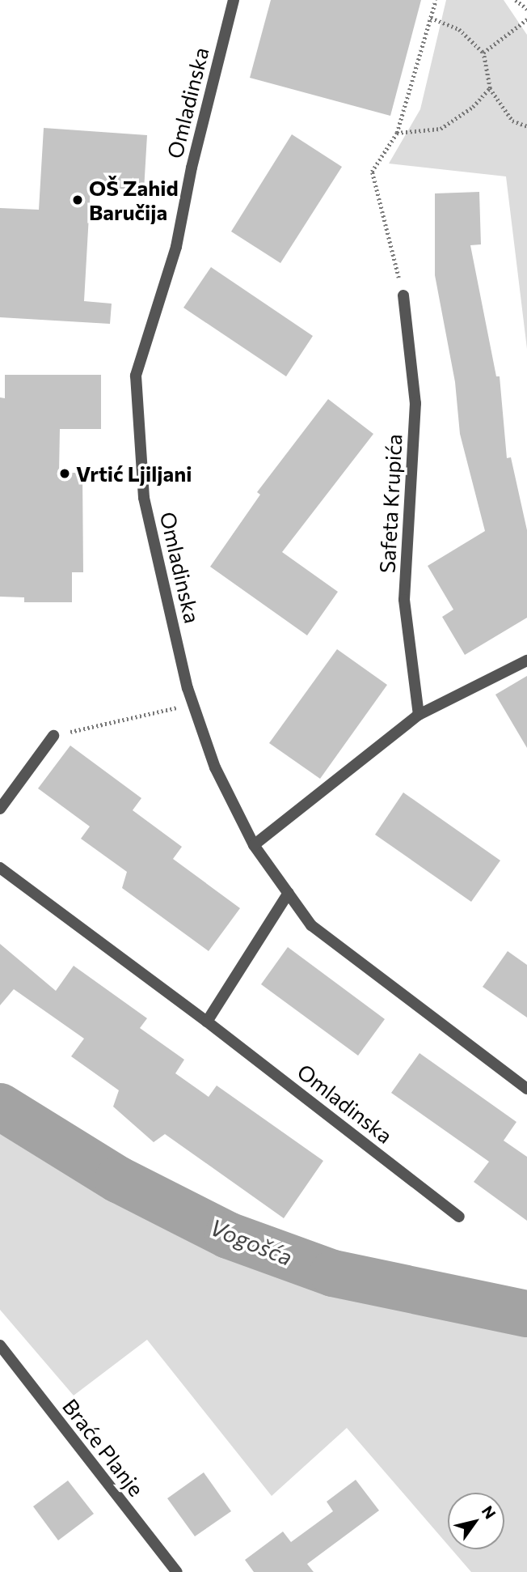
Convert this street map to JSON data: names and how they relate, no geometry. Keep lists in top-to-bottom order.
{
  "streets": {
    "street": ["Omladinska", "Safeta Krupića", "Braće Planje"]
  },
  "water": ["Vogošća"],
  "places": ["OŠ Zahid Baručija", "Vrtić Ljiljani"],
  "north": "top right"
}
